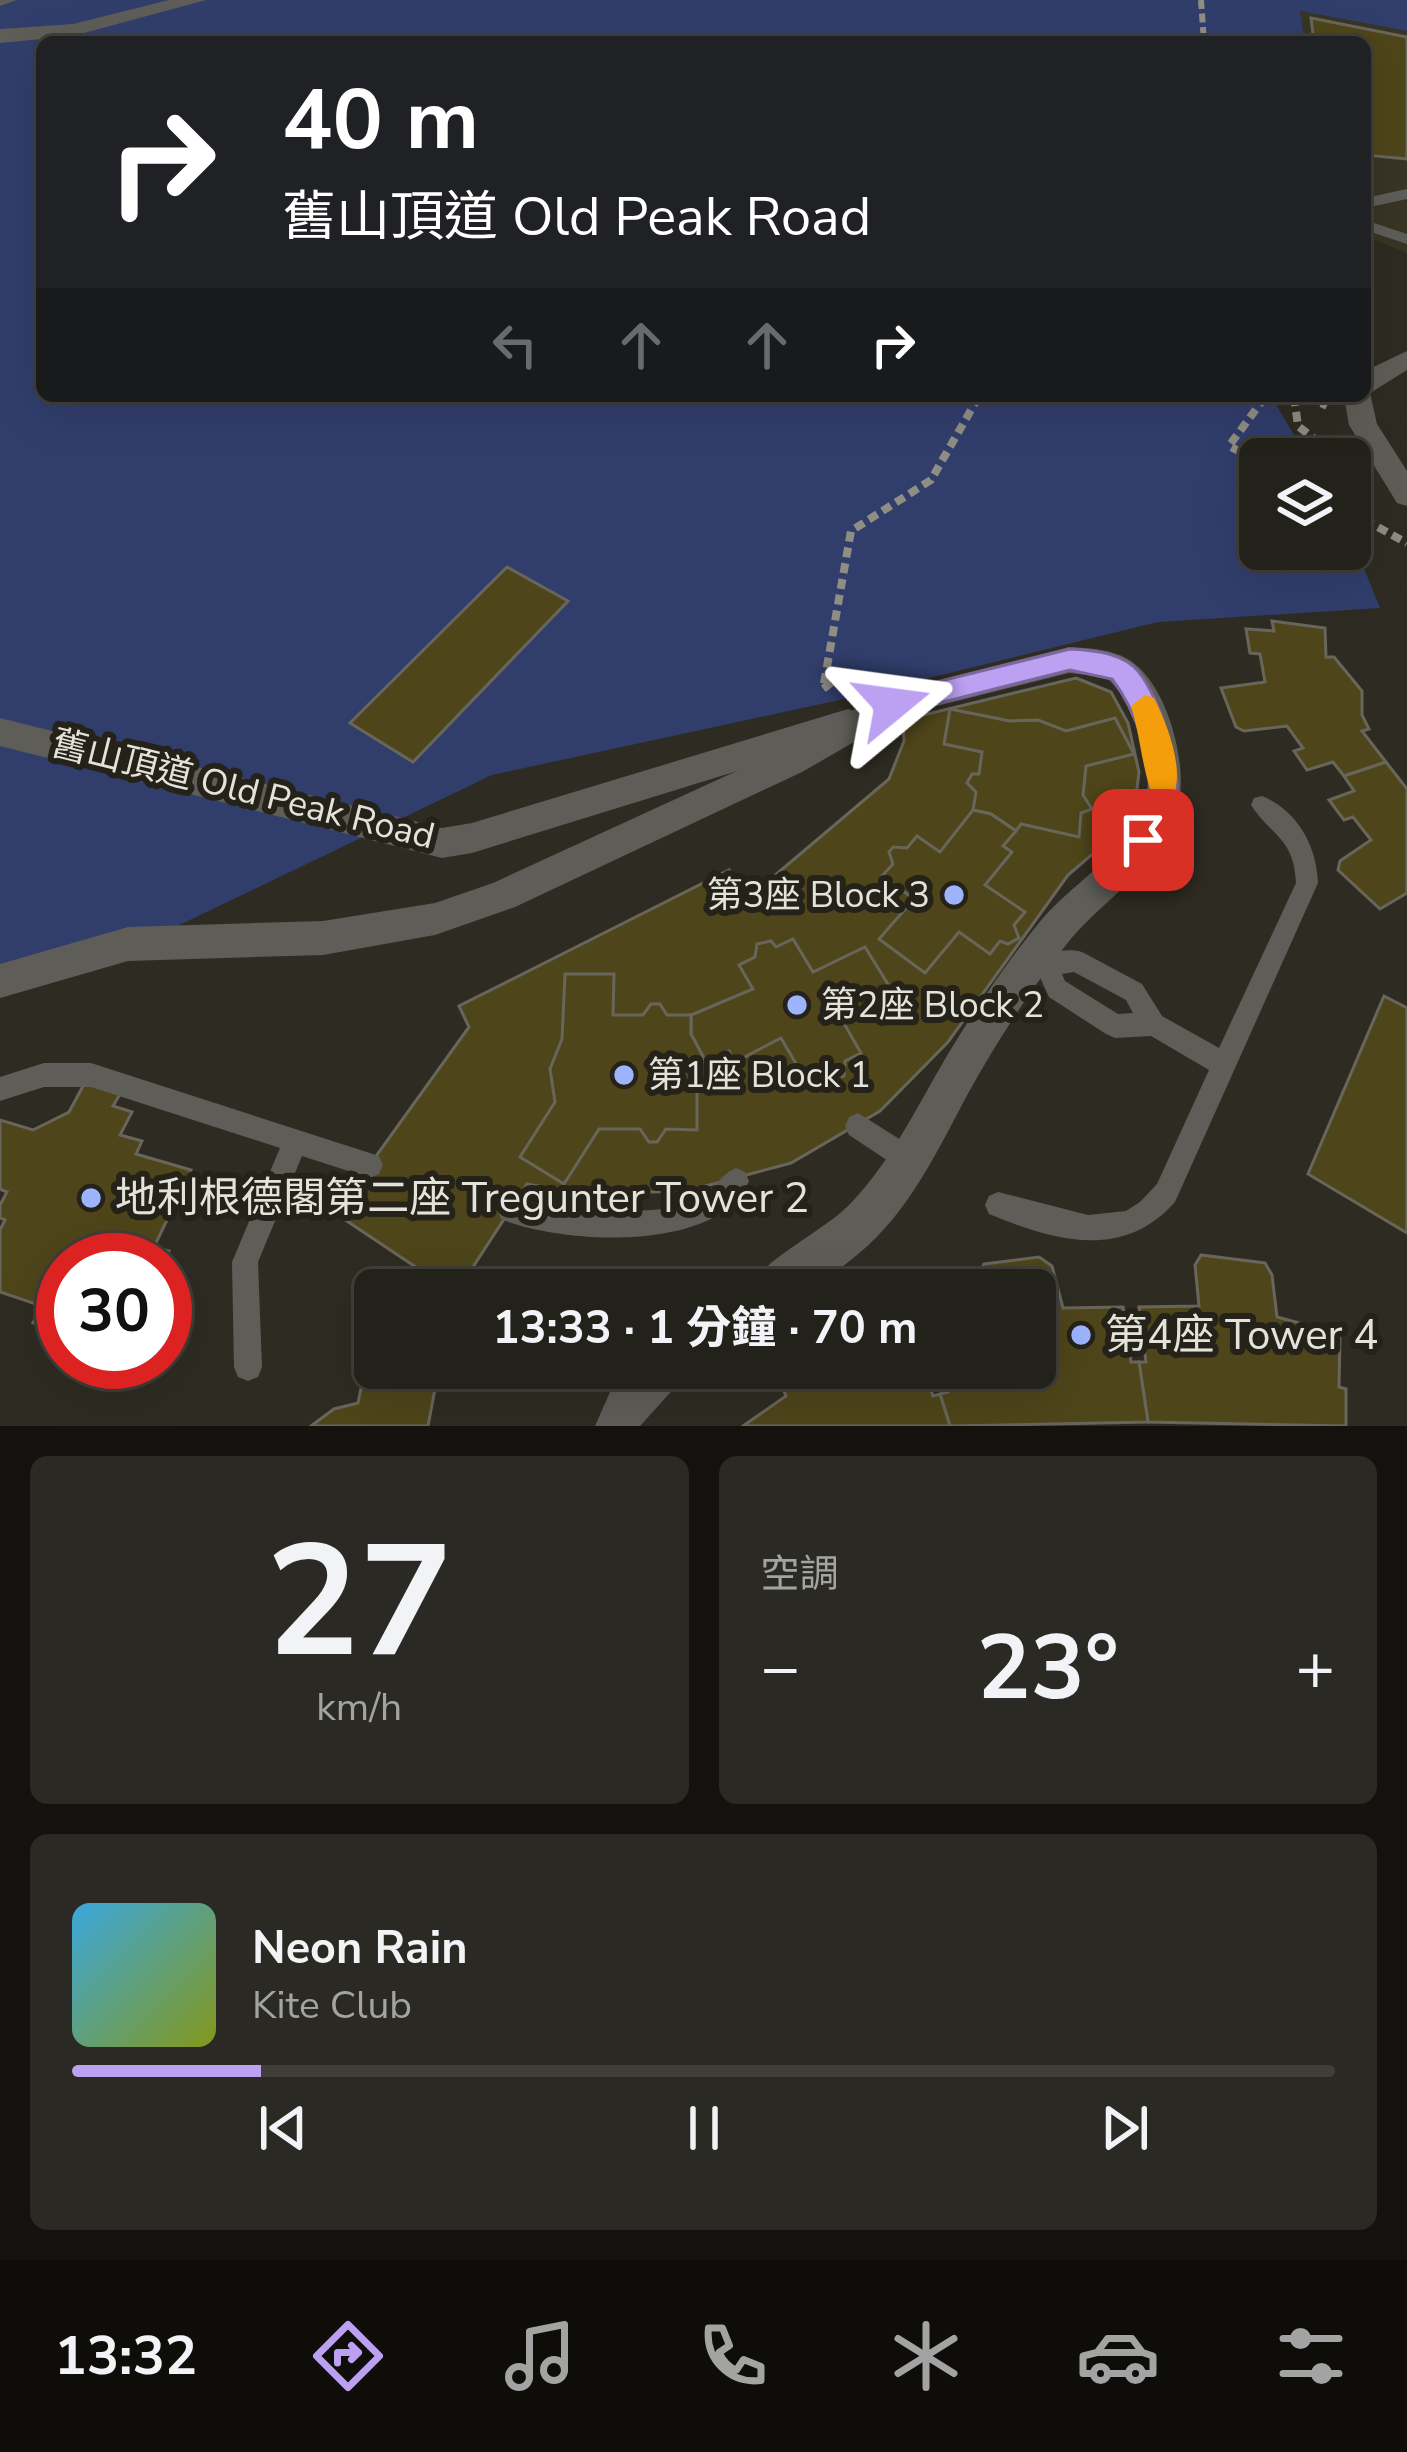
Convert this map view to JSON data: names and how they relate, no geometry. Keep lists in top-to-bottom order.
{
  "streets": {
    "street": ["舊山頂道 Old Peak Road"]
  },
  "places": [
    "第3座 Block 3",
    "第2座 Block 2",
    "第1座 Block 1",
    "地利根德閣第二座 Tregunter Tower 2",
    "第4座 Tower 4"
  ],
  "page": {
    "turn": ["40 m", "舊山頂道 Old Peak Road"],
    "limit": "30",
    "trip": "13:33 · 1 分鐘 · 70 m",
    "tile": [
      ["27", "km/h"],
      "空調"
    ],
    "heat": ["−", "23°", "+"],
    "song": ["Neon Rain", "Kite Club"],
    "tabs": "13:32"
  }
}
